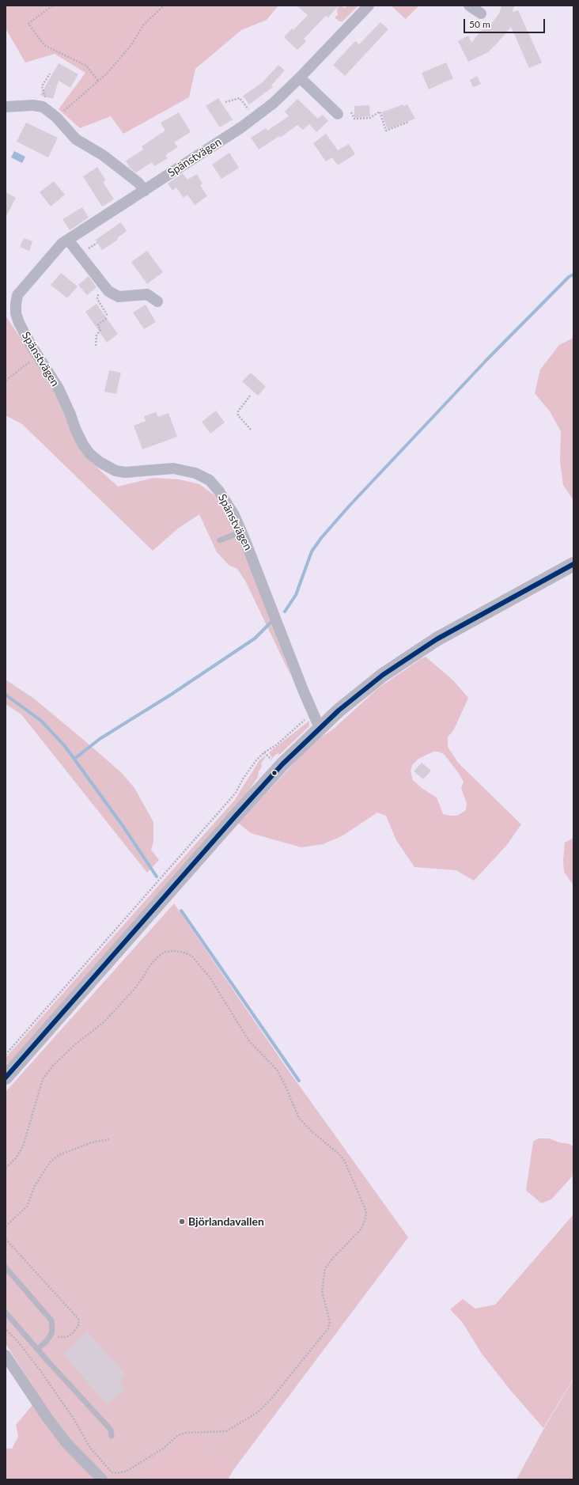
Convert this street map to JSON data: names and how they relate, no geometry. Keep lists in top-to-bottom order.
{
  "streets": {
    "street": ["Spänstvägen"]
  },
  "places": ["Björlandavallen"],
  "scale_bar": "50 m"
}
